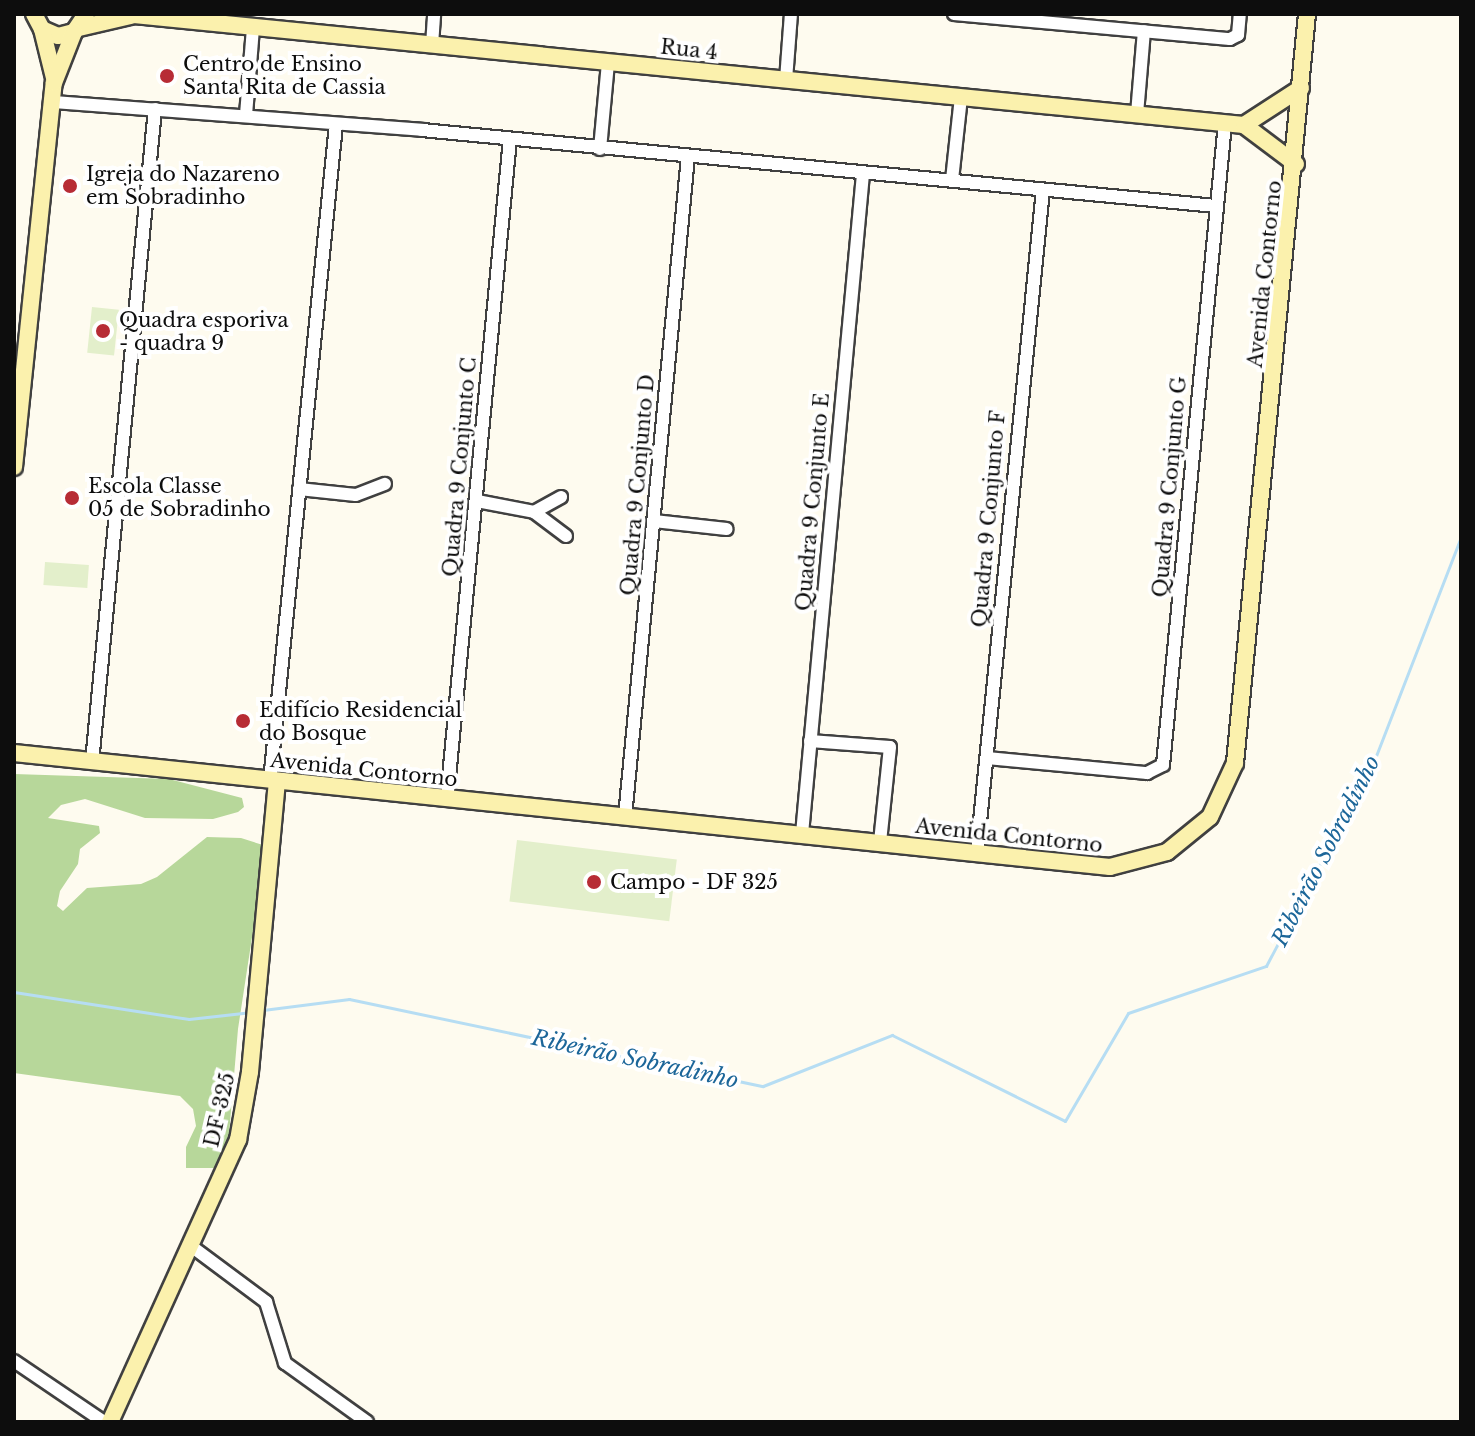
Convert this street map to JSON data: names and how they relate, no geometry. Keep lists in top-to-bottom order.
{
  "streets": {
    "street": [
      "Rua 4",
      "Avenida Contorno",
      "Quadra 9 Conjunto C",
      "Quadra 9 Conjunto D",
      "Quadra 9 Conjunto G",
      "Quadra 9 Conjunto E",
      "Quadra 9 Conjunto F",
      "DF-325"
    ]
  },
  "crossings": [
    ["Rua 4", "Quadra 9 Conjunto G"],
    ["Avenida Contorno", "Quadra 9 Conjunto C"],
    ["Avenida Contorno", "Quadra 9 Conjunto D"],
    ["Avenida Contorno", "Quadra 9 Conjunto E"],
    ["Avenida Contorno", "Quadra 9 Conjunto F"],
    ["Avenida Contorno", "DF-325"],
    ["Quadra 9 Conjunto G", "Quadra 9 Conjunto F"]
  ],
  "water": ["Ribeirão Sobradinho"],
  "places": [
    "Centro de Ensino Santa Rita de Cassia",
    "Igreja do Nazareno em Sobradinho",
    "Quadra esporiva - quadra 9",
    "Escola Classe 05 de Sobradinho",
    "Edifício Residencial do Bosque",
    "Campo - DF 325"
  ]
}
